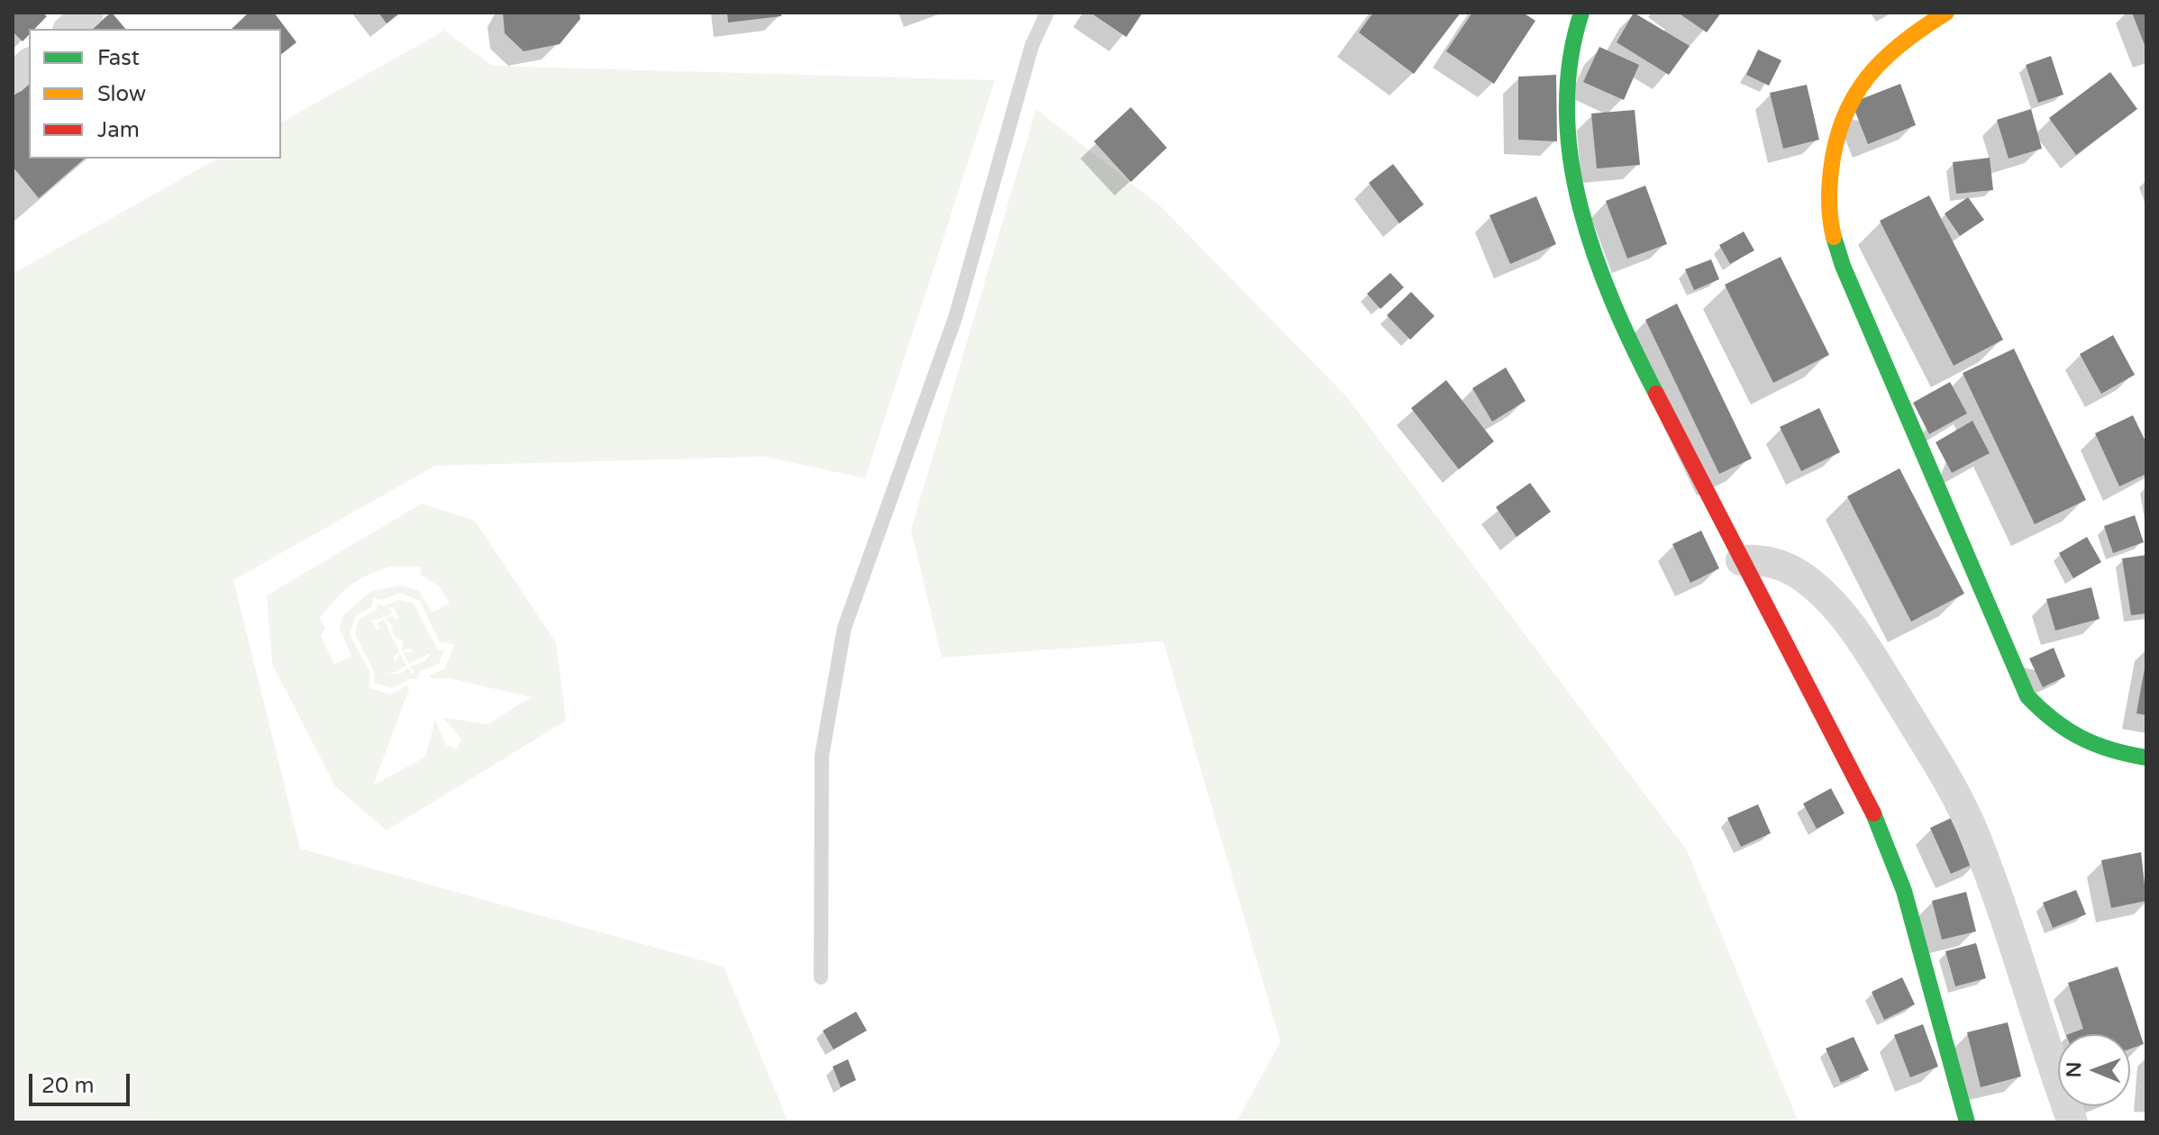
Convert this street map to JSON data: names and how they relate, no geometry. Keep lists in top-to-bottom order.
{
  "legend": ["Fast", "Slow", "Jam"],
  "scale_bar": "20 m",
  "north": "left"
}
